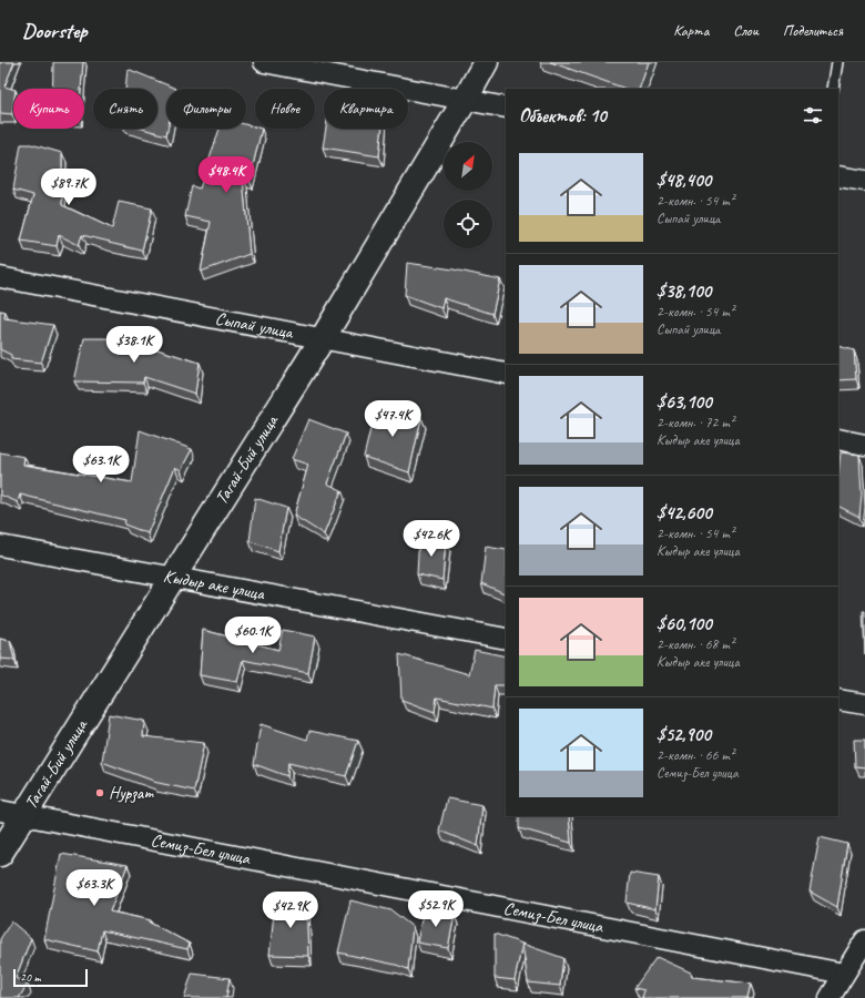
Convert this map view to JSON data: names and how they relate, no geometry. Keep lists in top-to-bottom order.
{
  "streets": {
    "street": [
      "Сыпай улица",
      "Тагай-Бий улица",
      "Кыдыр аке улица",
      "Семиз-Бел улица"
    ]
  },
  "crossings": [
    ["Сыпай улица", "Тагай-Бий улица"],
    ["Тагай-Бий улица", "Кыдыр аке улица"],
    ["Тагай-Бий улица", "Семиз-Бел улица"]
  ],
  "places": ["Нурзат"],
  "scale_bar": "20 m",
  "north": "top right",
  "page": {
    "header": "Doorstep",
    "nav": ["Карта", "Слои", "Поделиться"],
    "chip": [
      "Купить",
      "Снять",
      "Фильтры",
      "Новое",
      "Квартира"
    ],
    "heading": "Объектов: 10",
    "list": [
      {
        "name": "$48,400",
        "note": "2-комн. · 54 m² · Сыпай улица"
      },
      {
        "name": "$38,100",
        "note": "2-комн. · 54 m² · Сыпай улица"
      },
      {
        "name": "$63,100",
        "note": "2-комн. · 72 m² · Кыдыр аке улица"
      },
      {
        "name": "$42,600",
        "note": "2-комн. · 54 m² · Кыдыр аке улица"
      },
      {
        "name": "$60,100",
        "note": "2-комн. · 68 m² · Кыдыр аке улица"
      },
      {
        "name": "$52,900",
        "note": "2-комн. · 66 m² · Семиз-Бел улица"
      }
    ],
    "price": [
      "$48.4K",
      "$89.7K",
      "$38.1K",
      "$47.4K",
      "$63.1K",
      "$42.6K",
      "$60.1K",
      "$63.3K",
      "$52.9K",
      "$42.9K"
    ],
    "scale": "20 m"
  }
}
